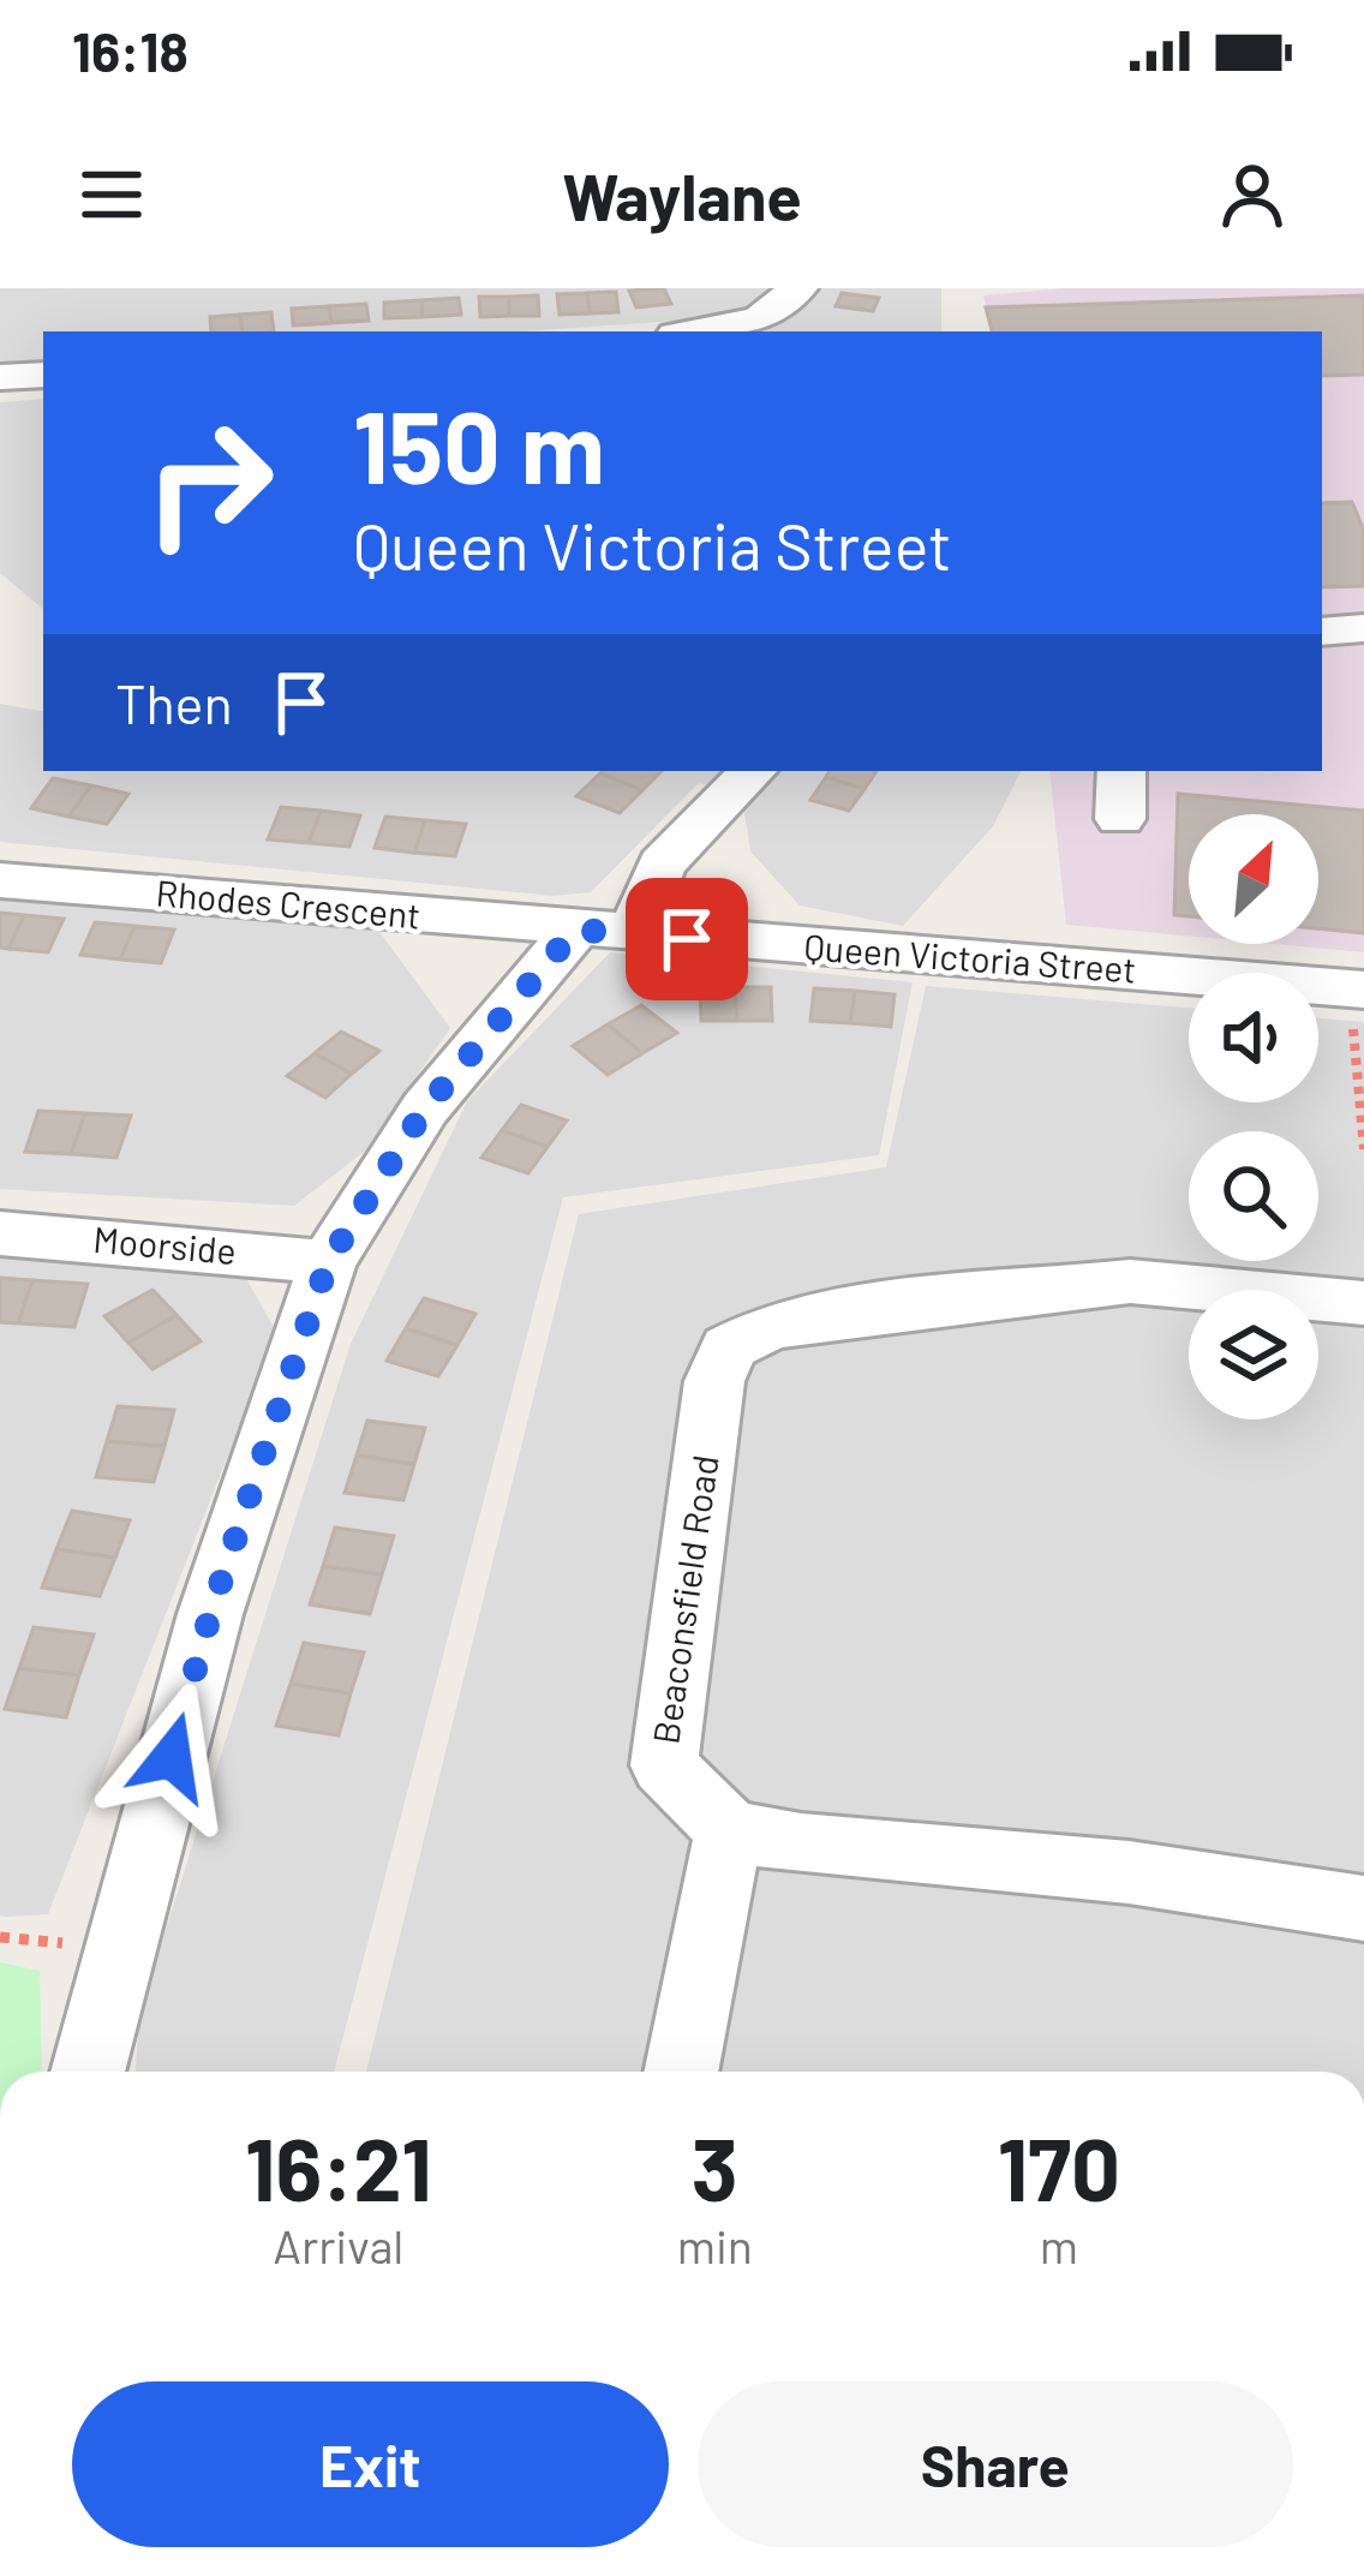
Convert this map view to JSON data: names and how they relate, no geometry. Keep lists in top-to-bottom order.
{
  "streets": {
    "street": [
      "Rhodes Crescent",
      "Queen Victoria Street",
      "Moorside",
      "Beaconsfield Road"
    ]
  },
  "crossings": [
    ["Rhodes Crescent", "Queen Victoria Street"]
  ],
  "north": "top right",
  "page": {
    "status": "16:18",
    "header": "Waylane",
    "turn": ["150 m", "Queen Victoria Street"],
    "then": "Then",
    "eta": [
      "16:21",
      "Arrival",
      "3",
      "min",
      "170",
      "m"
    ],
    "buttons": ["Exit", "Share"]
  }
}
